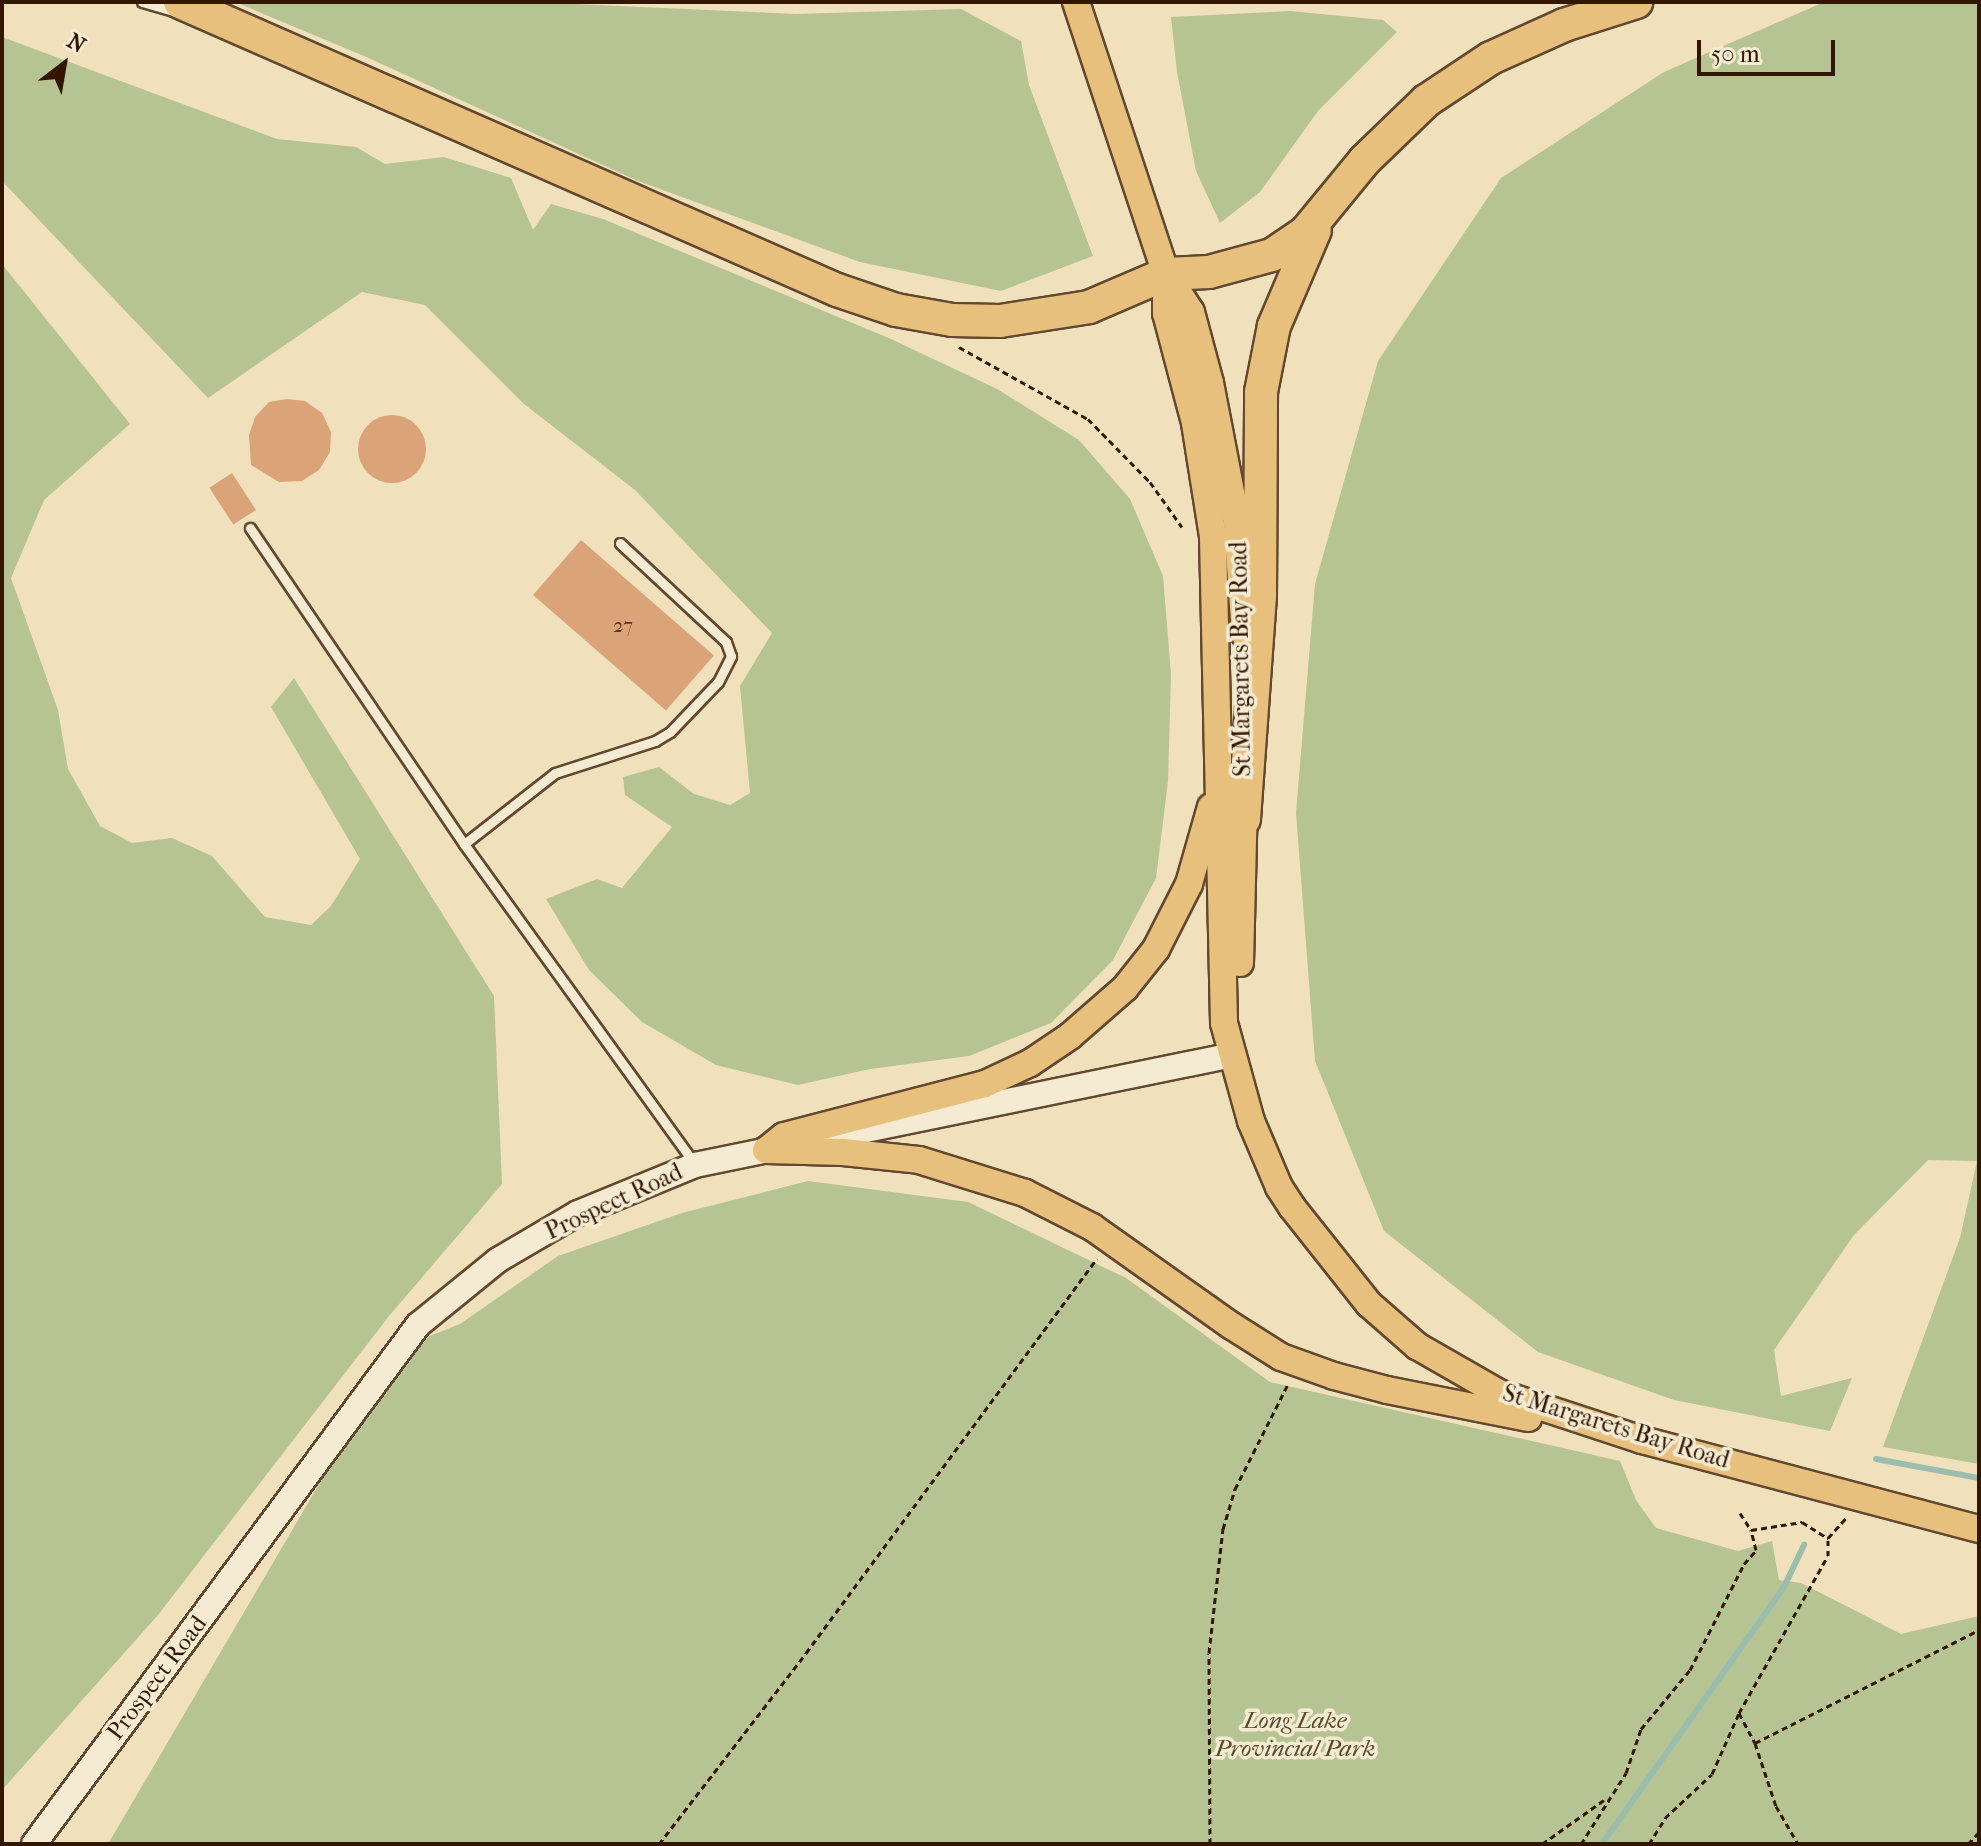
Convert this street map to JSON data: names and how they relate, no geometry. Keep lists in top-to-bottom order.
{
  "streets": {
    "main road": ["St Margarets Bay Road", "Prospect Road"]
  },
  "crossings": [
    ["St Margarets Bay Road", "Prospect Road"]
  ],
  "parks": ["Long Lake Provincial Park"],
  "house_numbers": ["27"],
  "scale_bar": "50 m",
  "north": "top right"
}
